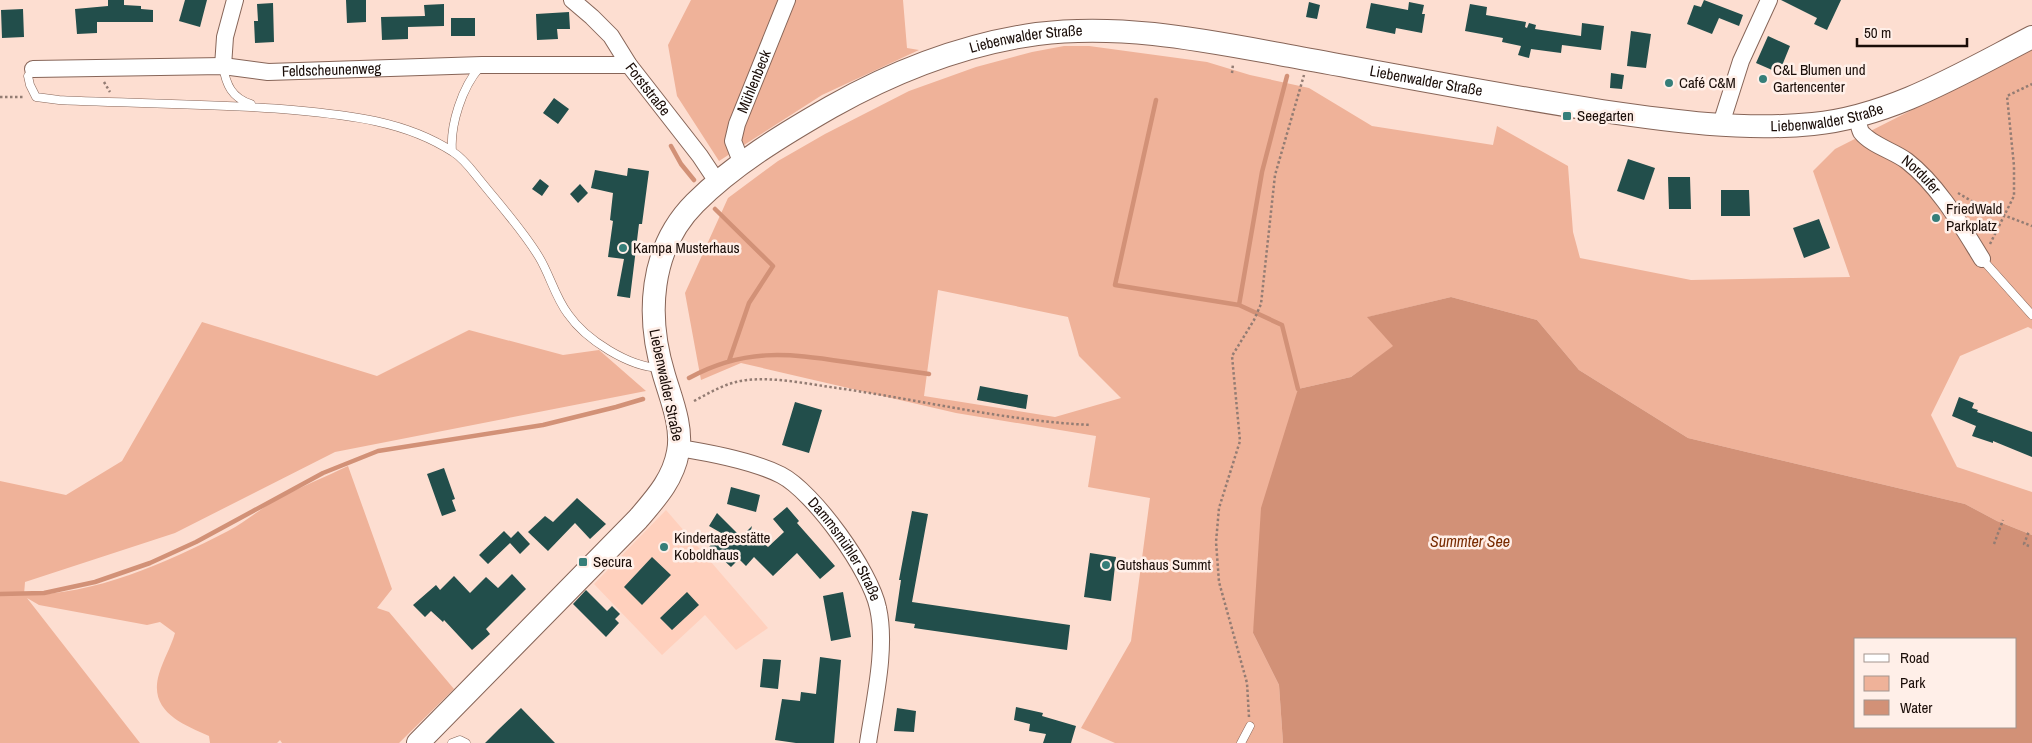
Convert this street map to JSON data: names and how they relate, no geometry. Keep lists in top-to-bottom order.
{
  "streets": {
    "main road": ["Liebenwalder Straße"],
    "street": [
      "Feldscheunenweg",
      "Mühlenbeck",
      "Forststraße",
      "Nordufer",
      "Dammsmühler Straße"
    ]
  },
  "crossings": [
    ["Liebenwalder Straße", "Mühlenbeck"],
    ["Liebenwalder Straße", "Forststraße"],
    ["Liebenwalder Straße", "Nordufer"],
    ["Liebenwalder Straße", "Dammsmühler Straße"],
    ["Feldscheunenweg", "Forststraße"]
  ],
  "water": ["Summter See"],
  "places": {
    "other": [
      "C&L Blumen und Gartencenter",
      "Café C&M",
      "FriedWald Parkplatz",
      "Kampa Musterhaus",
      "Kindertagesstätte Koboldhaus",
      "Gutshaus Summt"
    ],
    "transit": ["Seegarten", "Secura"]
  },
  "legend": ["Road", "Park", "Water"],
  "scale_bar": "50 m"
}
